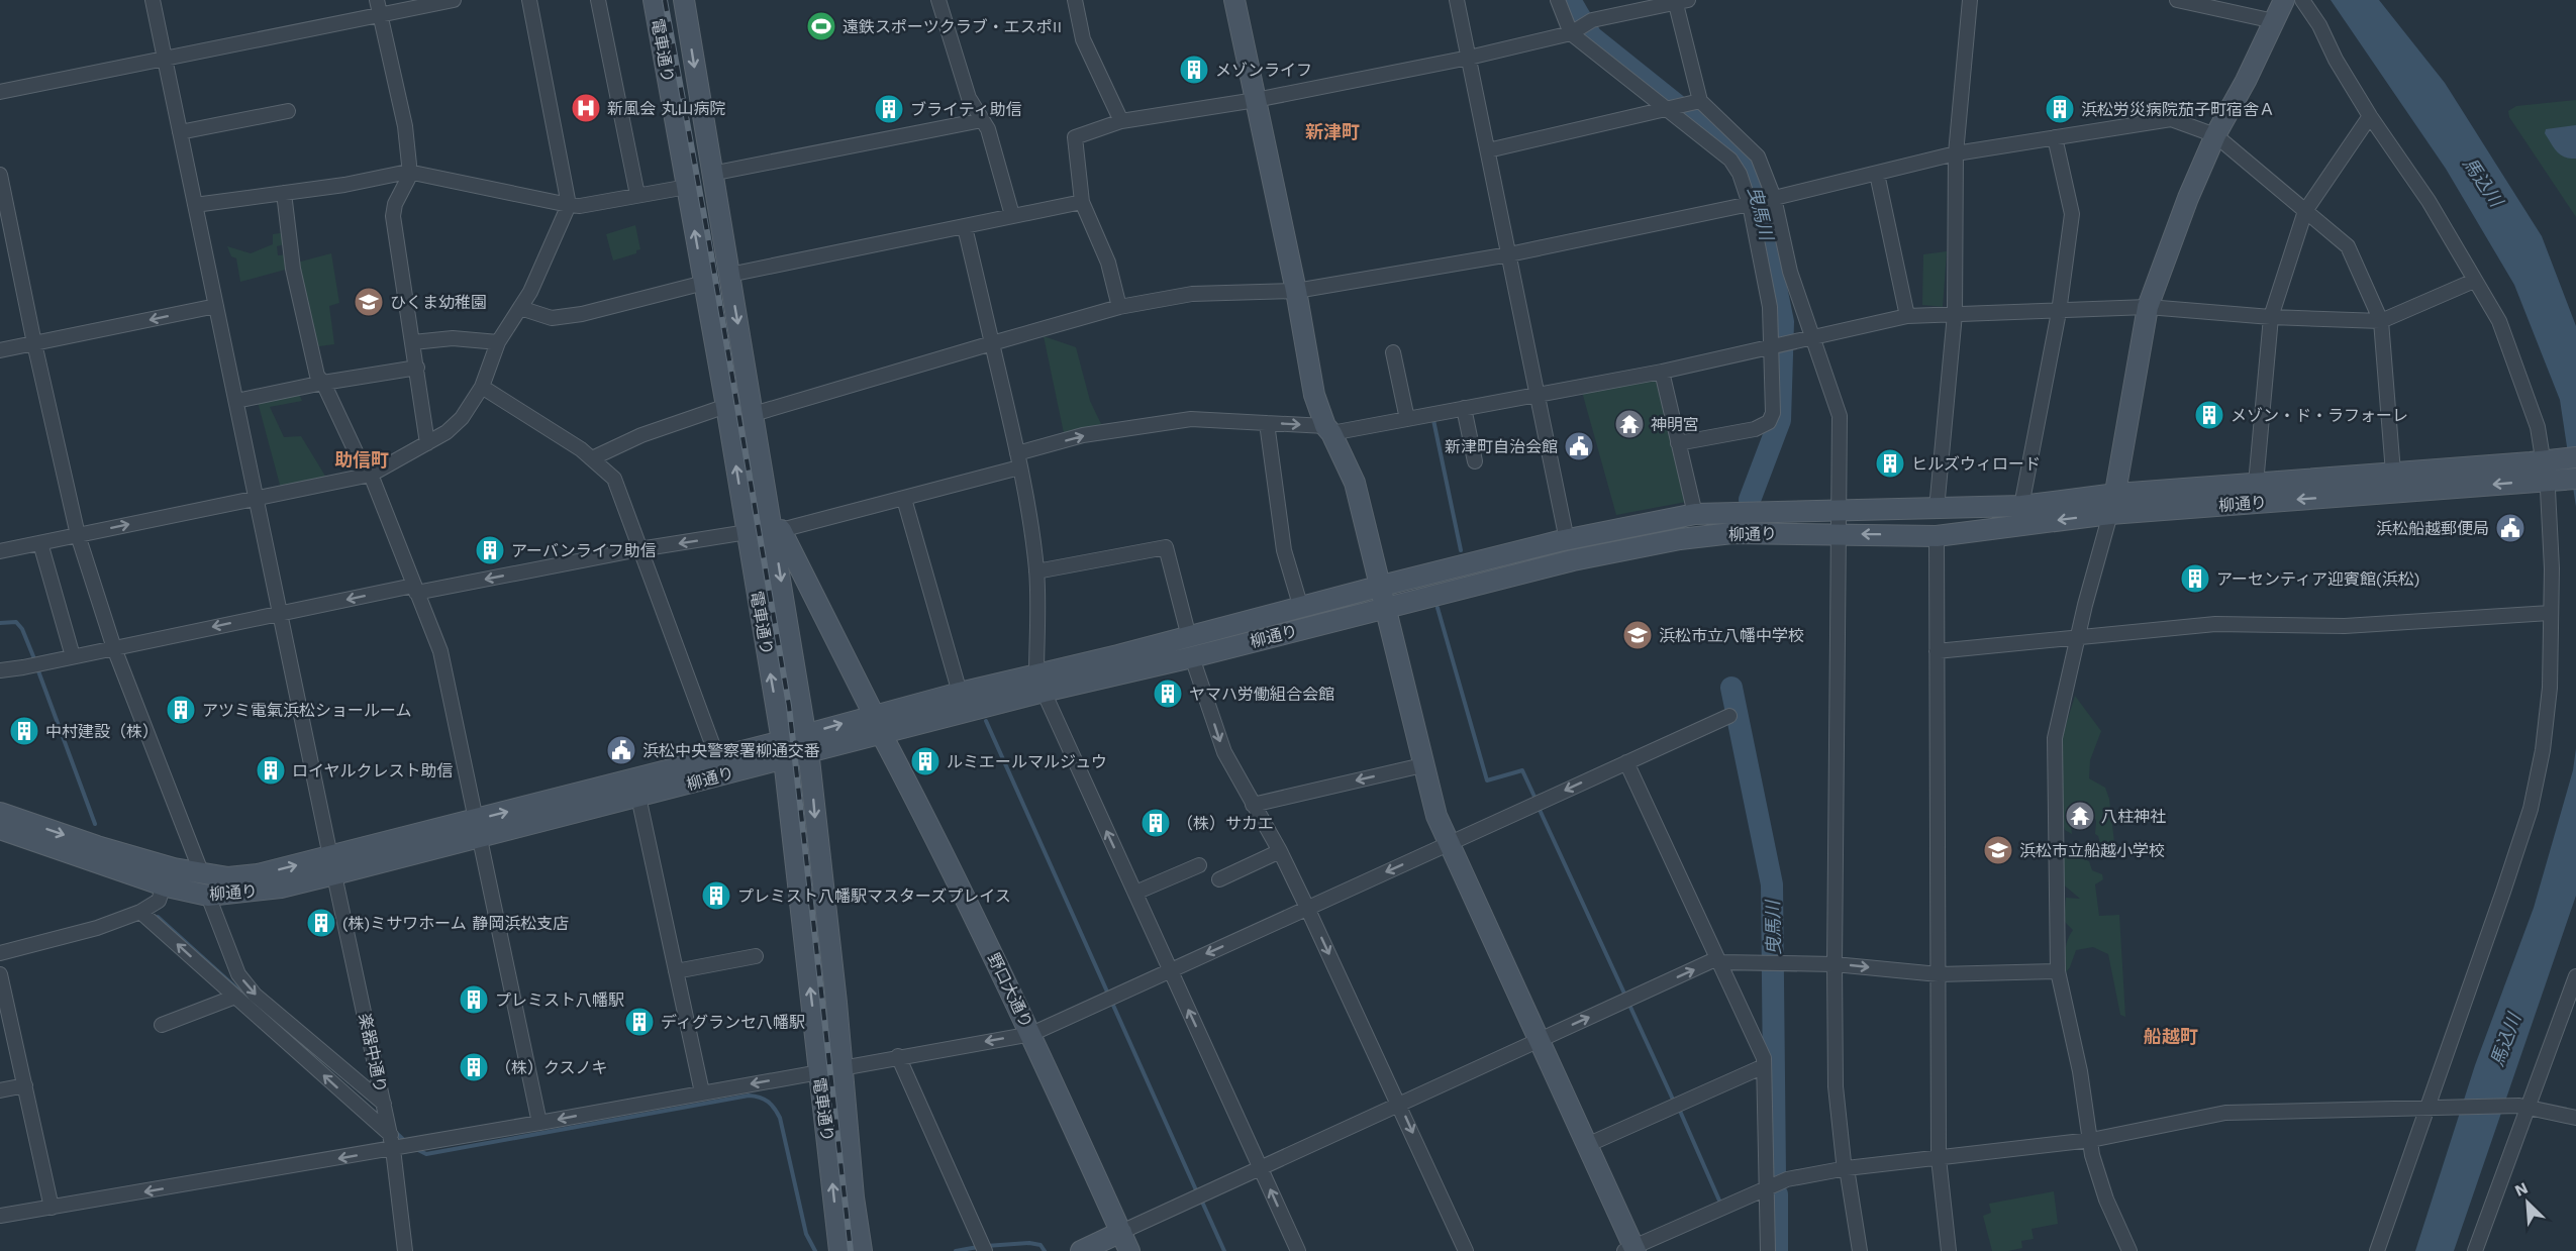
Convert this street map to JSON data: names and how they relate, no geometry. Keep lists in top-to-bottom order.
{
  "streets": {
    "street": [
      "電車通り",
      "柳通り",
      "野口大通り",
      "楽器中通り"
    ]
  },
  "crossings": [
    ["電車通り", "柳通り"],
    ["電車通り", "野口大通り"],
    ["柳通り", "野口大通り"],
    ["柳通り", "楽器中通り"]
  ],
  "districts": ["新津町", "助信町", "船越町"],
  "water": ["馬込川", "曳馬川"],
  "places": {
    "sports": ["遠鉄スポーツクラブ・エスポII"],
    "building": [
      "メゾンライフ",
      "ブライティ助信",
      "浜松労災病院茄子町宿舎Ａ",
      "メゾン・ド・ラフォーレ",
      "ヒルズウィロード",
      "アーバンライフ助信",
      "アーセンティア迎賓館(浜松)",
      "ヤマハ労働組合会館",
      "アツミ電氣浜松ショールーム",
      "中村建設（株）",
      "ルミエールマルジュウ",
      "ロイヤルクレスト助信",
      "（株）サカエ",
      "プレミスト八幡駅マスターズプレイス",
      "(株)ミサワホーム 静岡浜松支店",
      "プレミスト八幡駅",
      "ディグランセ八幡駅",
      "（株）クスノキ"
    ],
    "hospital": ["新風会 丸山病院"],
    "school or university": ["ひくま幼稚園", "浜松市立八幡中学校", "浜松市立船越小学校"],
    "temple": ["神明宮", "八柱神社"],
    "public building": ["新津町自治会館", "浜松船越郵便局", "浜松中央警察署柳通交番"]
  },
  "north": "top left"
}
